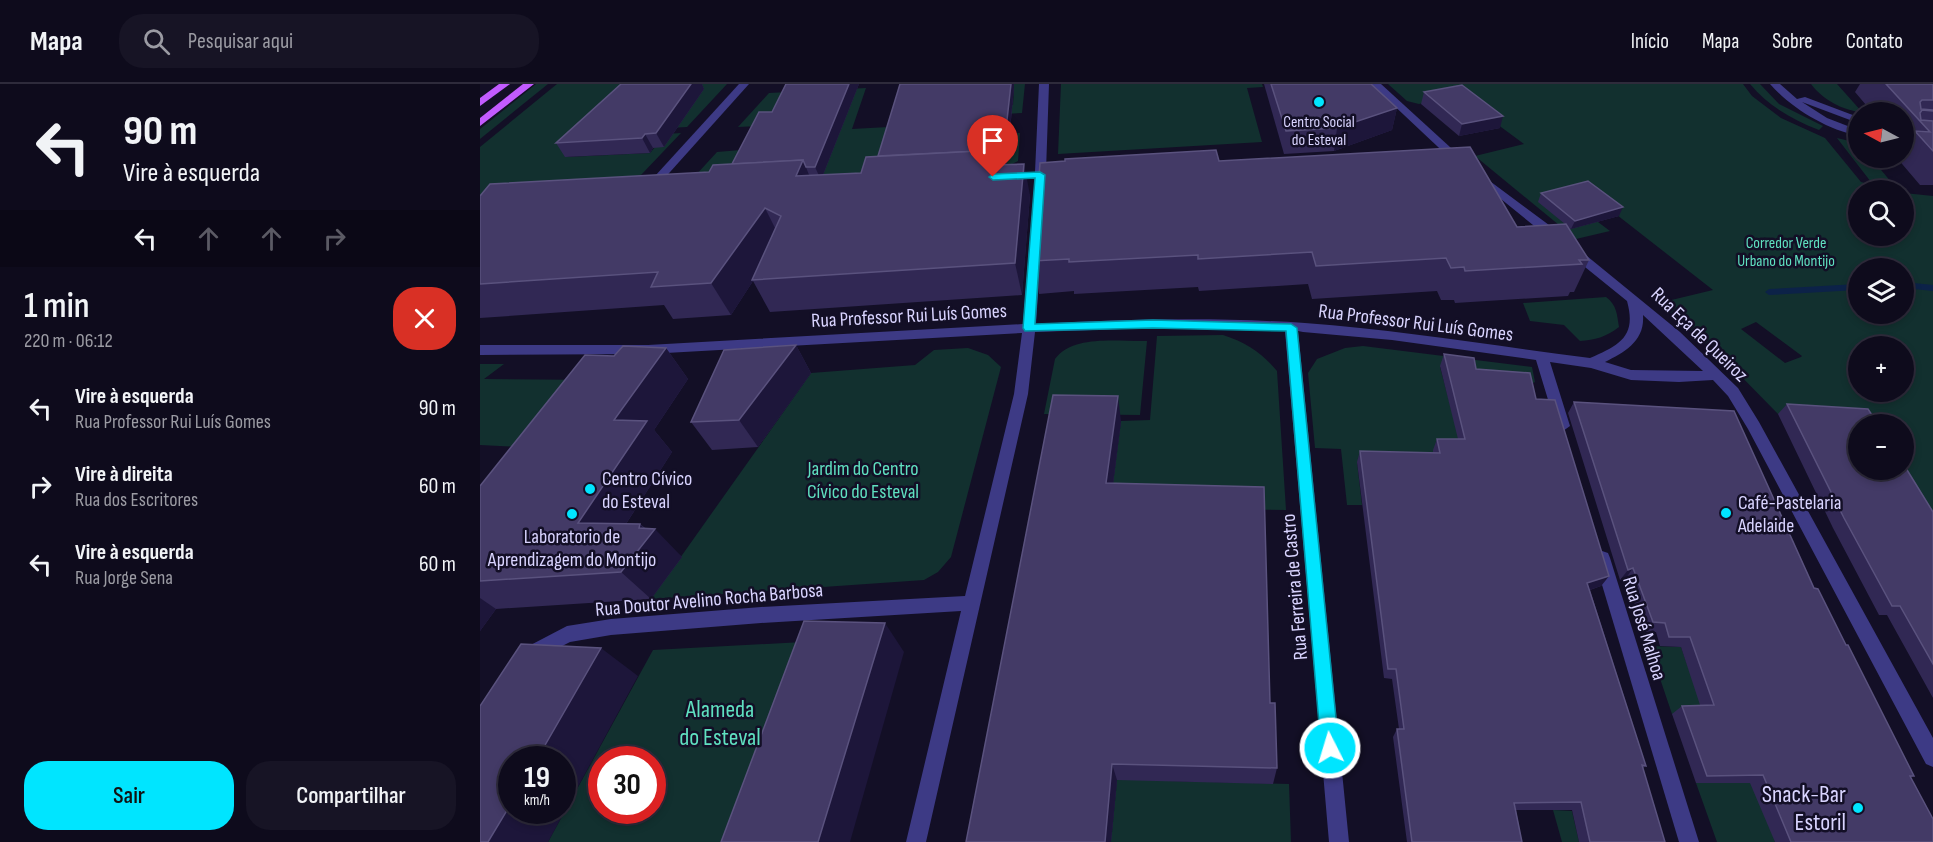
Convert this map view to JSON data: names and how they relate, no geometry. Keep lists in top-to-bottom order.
{
  "streets": {
    "street": [
      "Rua Professor Rui Luís Gomes",
      "Rua Eça de Queiroz",
      "Rua Ferreira de Castro",
      "Rua Doutor Avelino Rocha Barbosa",
      "Rua José Malhoa"
    ]
  },
  "crossings": [
    ["Rua Professor Rui Luís Gomes", "Rua Eça de Queiroz"],
    ["Rua Professor Rui Luís Gomes", "Rua Ferreira de Castro"]
  ],
  "parks": ["Corredor Verde Urbano do Montijo", "Jardim do Centro Cívico do Esteval", "Alameda do Esteval"],
  "places": [
    "Centro Social do Esteval",
    "Centro Cívico do Esteval",
    "Café-Pastelaria Adelaide",
    "Laboratorio de Aprendizagem do Montijo",
    "Snack-Bar Estoril"
  ],
  "north": "left",
  "page": {
    "header": "Mapa",
    "search": "Pesquisar aqui",
    "nav": [
      "Início",
      "Mapa",
      "Sobre",
      "Contato"
    ],
    "turn": ["90 m", "Vire à esquerda"],
    "map_buttons": ["+", "−"],
    "heading": ["1 min", "220 m · 06:12"],
    "list": [
      {
        "name": "Vire à esquerda",
        "note": "Rua Professor Rui Luís Gomes",
        "value": "90 m"
      },
      {
        "name": "Vire à direita",
        "note": "Rua dos Escritores",
        "value": "60 m"
      },
      {
        "name": "Vire à esquerda",
        "note": "Rua Jorge Sena",
        "value": "60 m"
      }
    ],
    "speed": "19 km/h",
    "limit": "30",
    "buttons": ["Sair", "Compartilhar"]
  }
}
